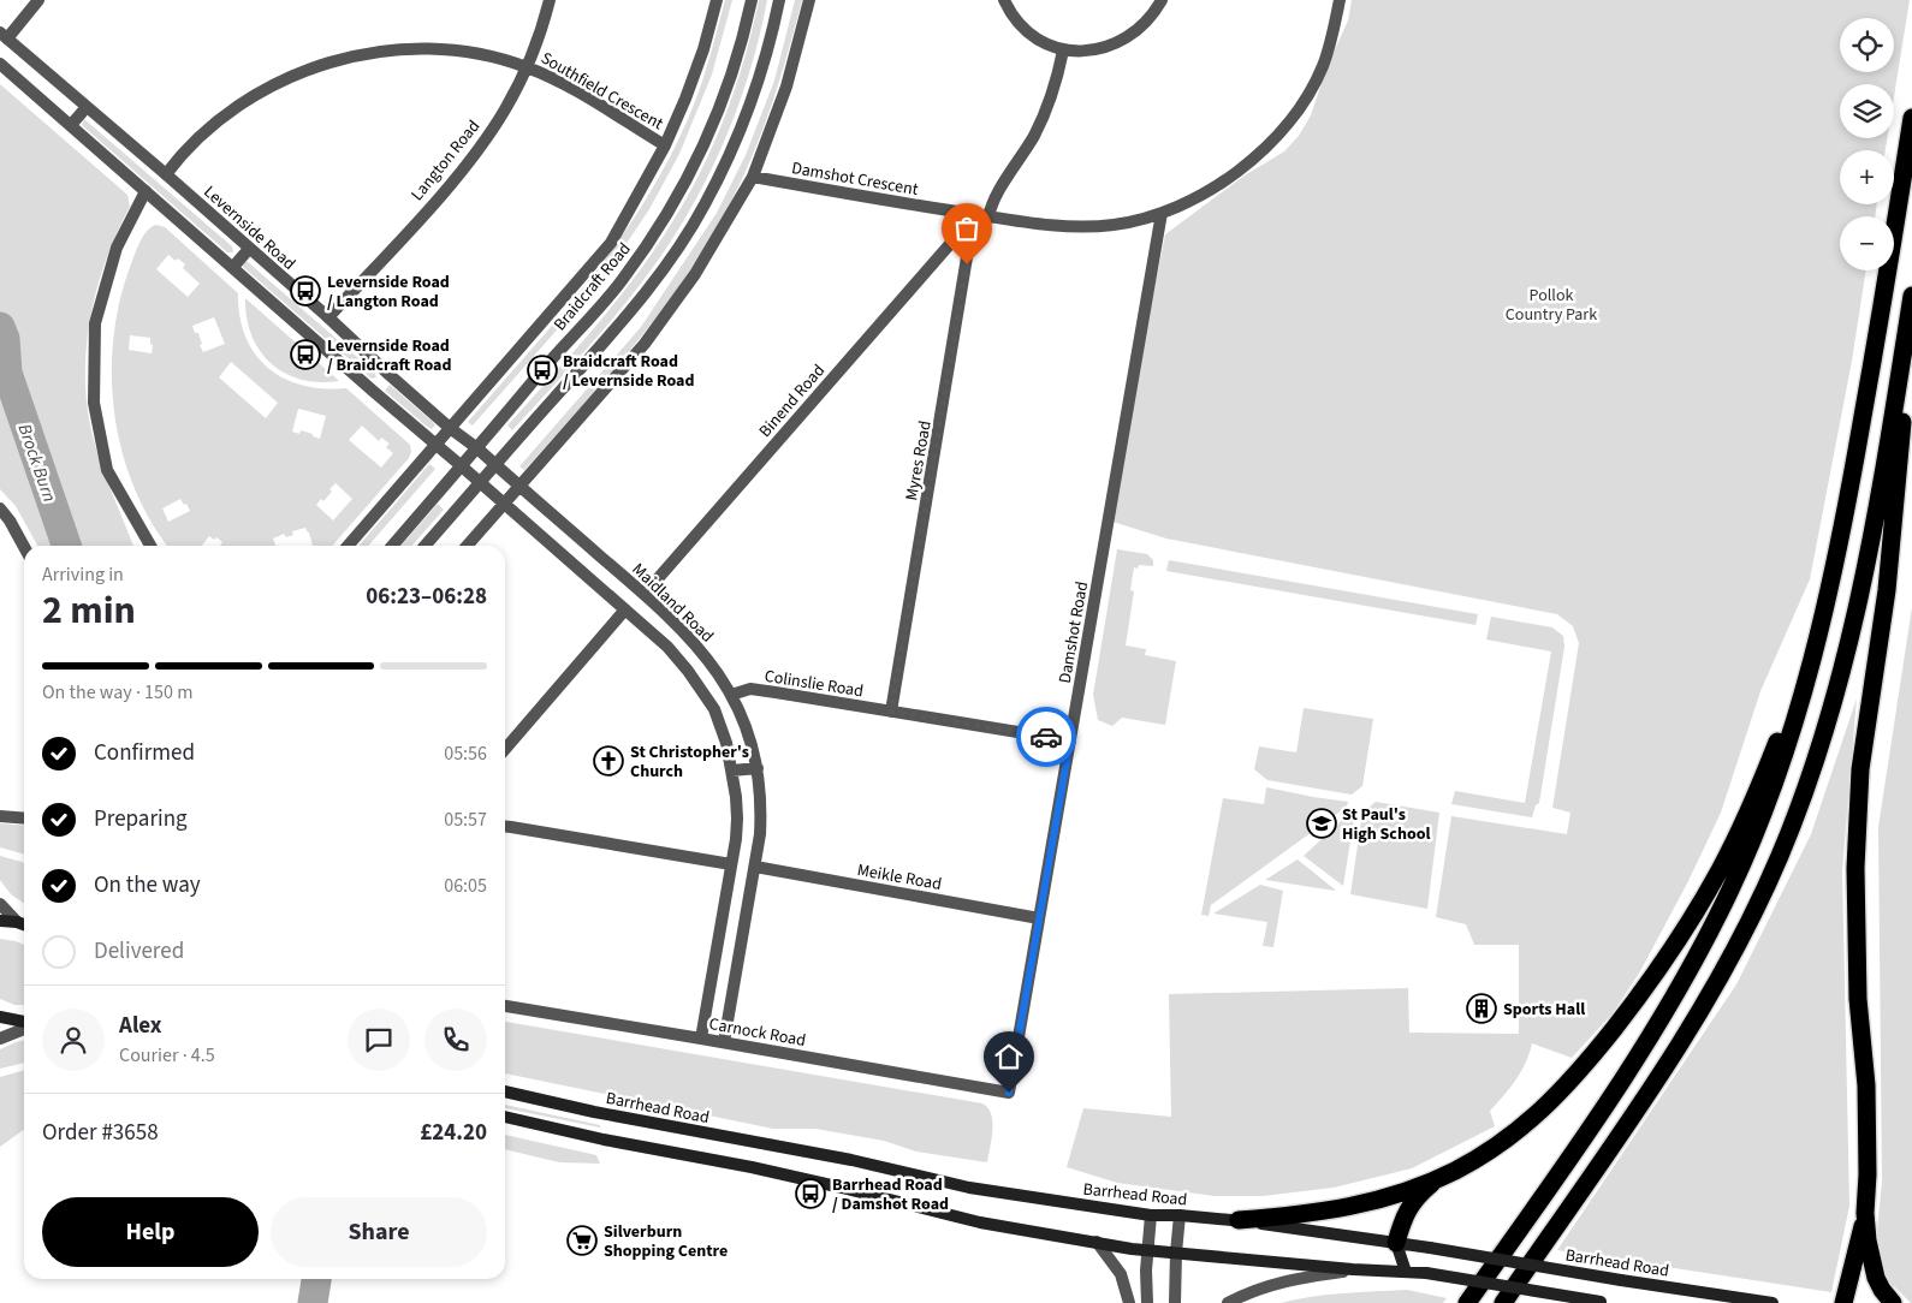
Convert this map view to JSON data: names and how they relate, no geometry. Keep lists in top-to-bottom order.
{
  "streets": {
    "main road": ["Barrhead Road"],
    "street": [
      "Southfield Crescent",
      "Langton Road",
      "Damshot Crescent",
      "Levernside Road",
      "Braidcraft Road",
      "Binend Road",
      "Myres Road",
      "Maidland Road",
      "Damshot Road",
      "Colinslie Road",
      "Meikle Road",
      "Carnock Road"
    ]
  },
  "crossings": [
    ["Southfield Crescent", "Langton Road"],
    ["Southfield Crescent", "Levernside Road"],
    ["Southfield Crescent", "Braidcraft Road"],
    ["Langton Road", "Levernside Road"],
    ["Damshot Crescent", "Myres Road"],
    ["Damshot Crescent", "Damshot Road"],
    ["Levernside Road", "Braidcraft Road"],
    ["Levernside Road", "Maidland Road"],
    ["Braidcraft Road", "Maidland Road"],
    ["Binend Road", "Myres Road"],
    ["Binend Road", "Maidland Road"],
    ["Myres Road", "Colinslie Road"],
    ["Maidland Road", "Colinslie Road"],
    ["Maidland Road", "Meikle Road"],
    ["Maidland Road", "Carnock Road"],
    ["Damshot Road", "Colinslie Road"],
    ["Damshot Road", "Meikle Road"],
    ["Damshot Road", "Carnock Road"]
  ],
  "water": ["Brock Burn"],
  "parks": ["Pollok Country Park"],
  "places": {
    "bus stop": [
      "Levernside Road / Langton Road",
      "Levernside Road / Braidcraft Road",
      "Braidcraft Road / Levernside Road",
      "Barrhead Road / Damshot Road"
    ],
    "church": ["St Christopher's Church"],
    "school or university": ["St Paul's High School"],
    "building": ["Sports Hall"],
    "supermarket": ["Silverburn Shopping Centre"]
  },
  "page": {
    "map_buttons": ["+", "−"],
    "heading": ["2 min", "Arriving in", "06:23–06:28"],
    "panel": [
      "Alex",
      "Courier · 4.5",
      "Order #3658",
      "£24.20"
    ],
    "bar": "On the way · 150 m",
    "list": [
      ["Confirmed", "05:56"],
      ["Preparing", "05:57"],
      ["On the way", "06:05"],
      "Delivered"
    ],
    "buttons": ["Help", "Share"]
  }
}
